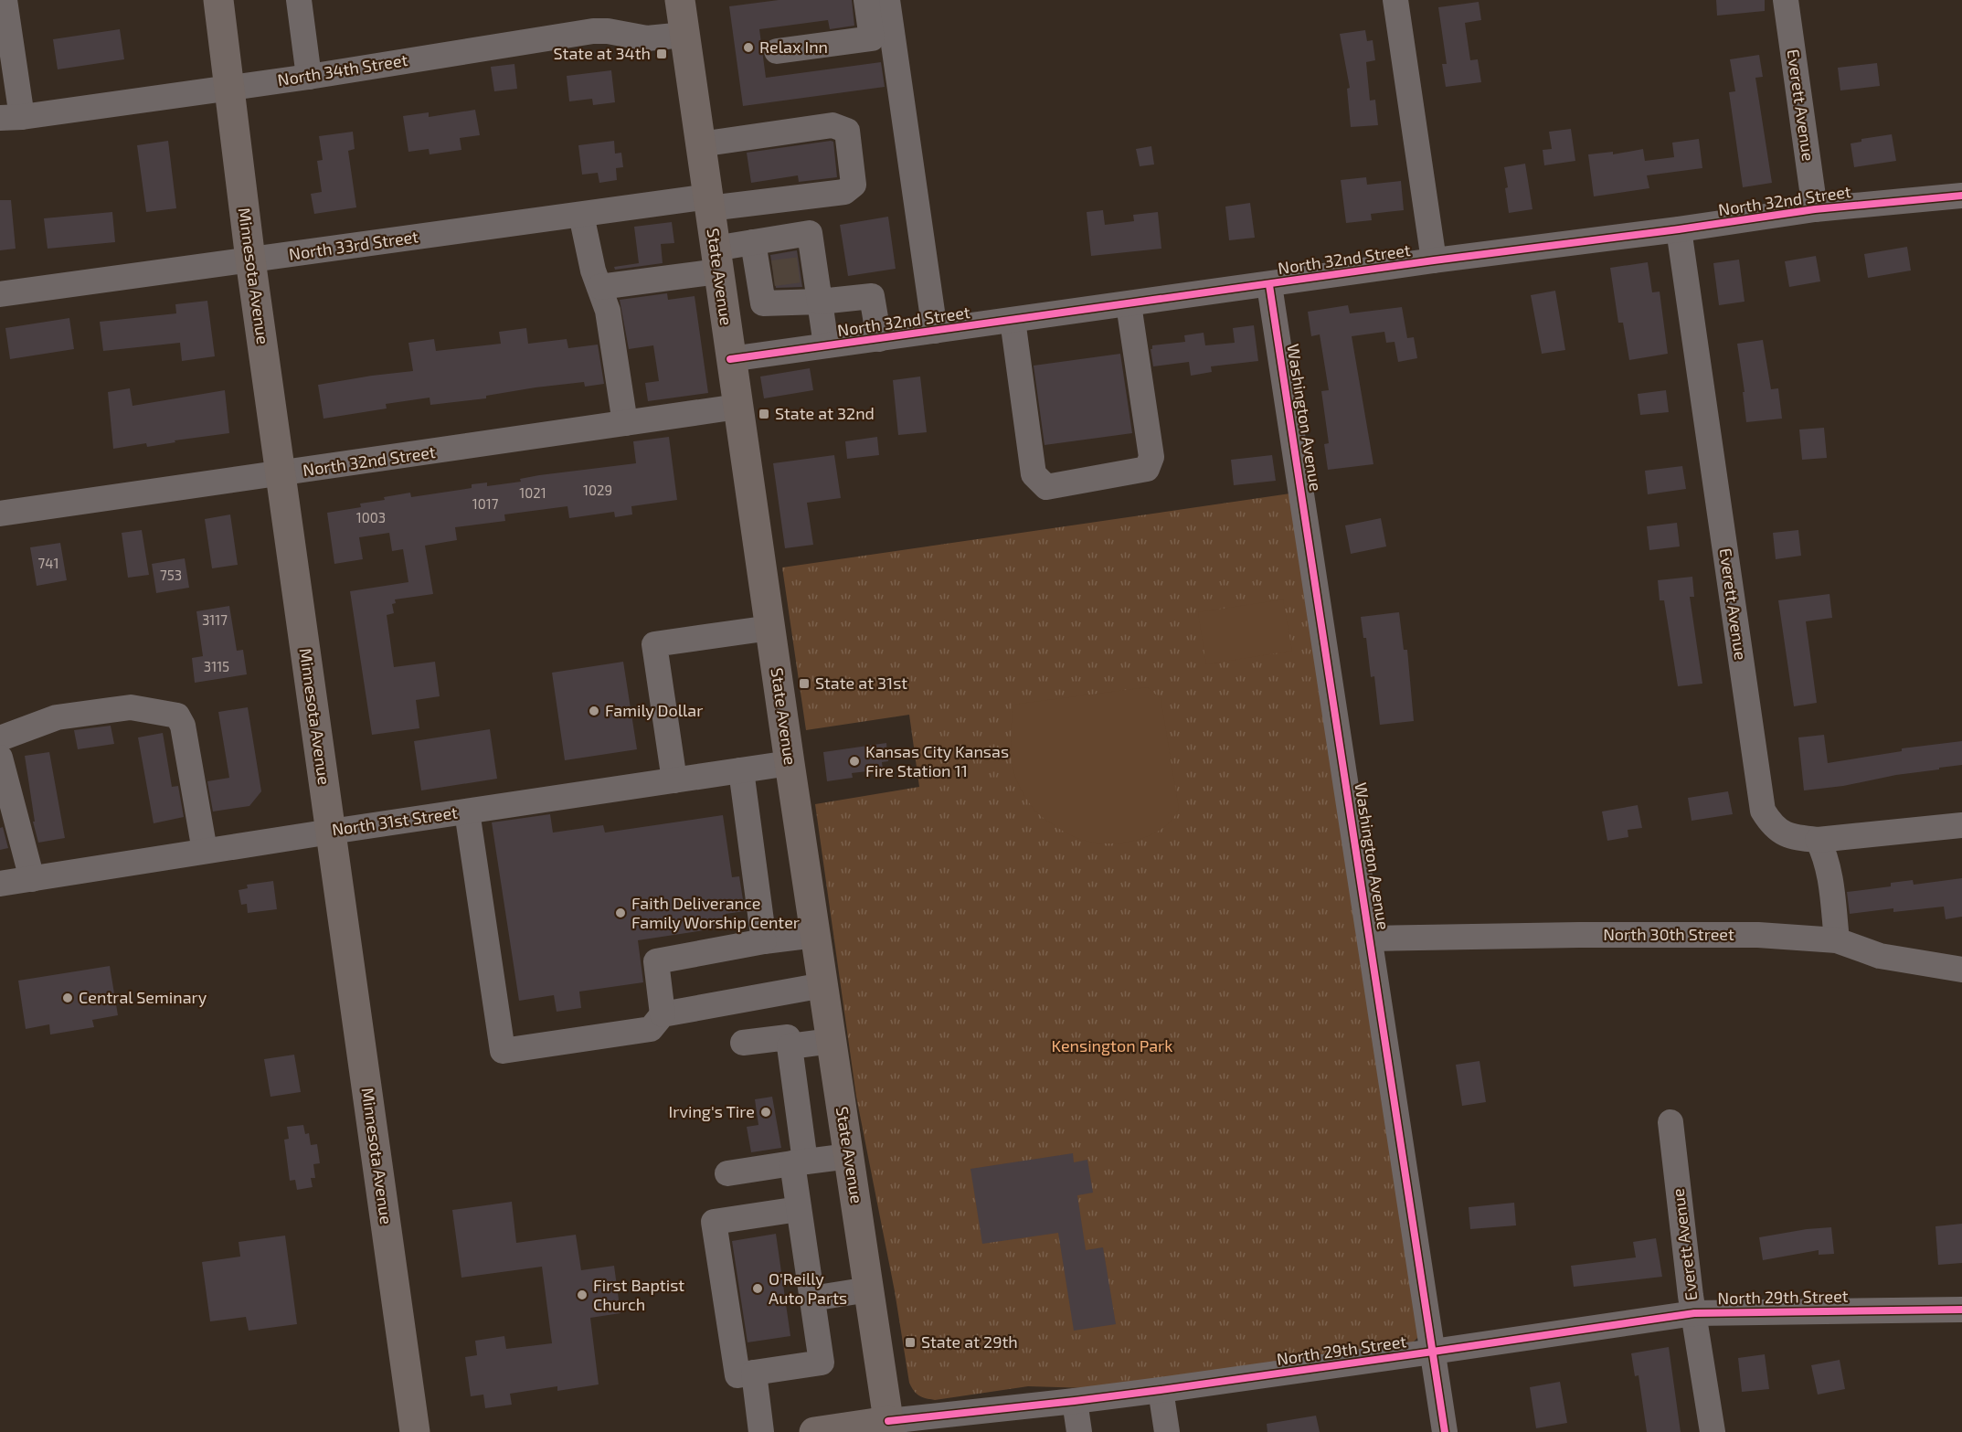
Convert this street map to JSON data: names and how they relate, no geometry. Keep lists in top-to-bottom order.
{
  "streets": {
    "main road": ["Minnesota Avenue", "State Avenue", "North 29th Street"],
    "street": [
      "North 34th Street",
      "Everett Avenue",
      "North 32nd Street",
      "North 33rd Street",
      "Washington Avenue",
      "North 31st Street",
      "North 30th Street"
    ]
  },
  "crossings": [
    ["North 34th Street", "Minnesota Avenue"],
    ["North 34th Street", "State Avenue"],
    ["Everett Avenue", "North 32nd Street"],
    ["Everett Avenue", "North 29th Street"],
    ["North 32nd Street", "Minnesota Avenue"],
    ["North 32nd Street", "State Avenue"],
    ["North 32nd Street", "Washington Avenue"],
    ["North 33rd Street", "Minnesota Avenue"],
    ["North 33rd Street", "State Avenue"],
    ["Minnesota Avenue", "North 31st Street"],
    ["State Avenue", "North 31st Street"],
    ["State Avenue", "North 29th Street"],
    ["Washington Avenue", "North 30th Street"],
    ["Washington Avenue", "North 29th Street"]
  ],
  "parks": ["Kensington Park"],
  "places": {
    "other": [
      "Relax Inn",
      "Family Dollar",
      "Kansas City Kansas Fire Station 11",
      "Faith Deliverance Family Worship Center",
      "Central Seminary",
      "Irving's Tire",
      "O'Reilly Auto Parts",
      "First Baptist Church"
    ],
    "transit": [
      "State at 34th",
      "State at 32nd",
      "State at 31st",
      "State at 29th"
    ]
  },
  "house_numbers": [
    "1029",
    "1021",
    "1017",
    "1003",
    "741",
    "753",
    "3117",
    "3115"
  ]
}
